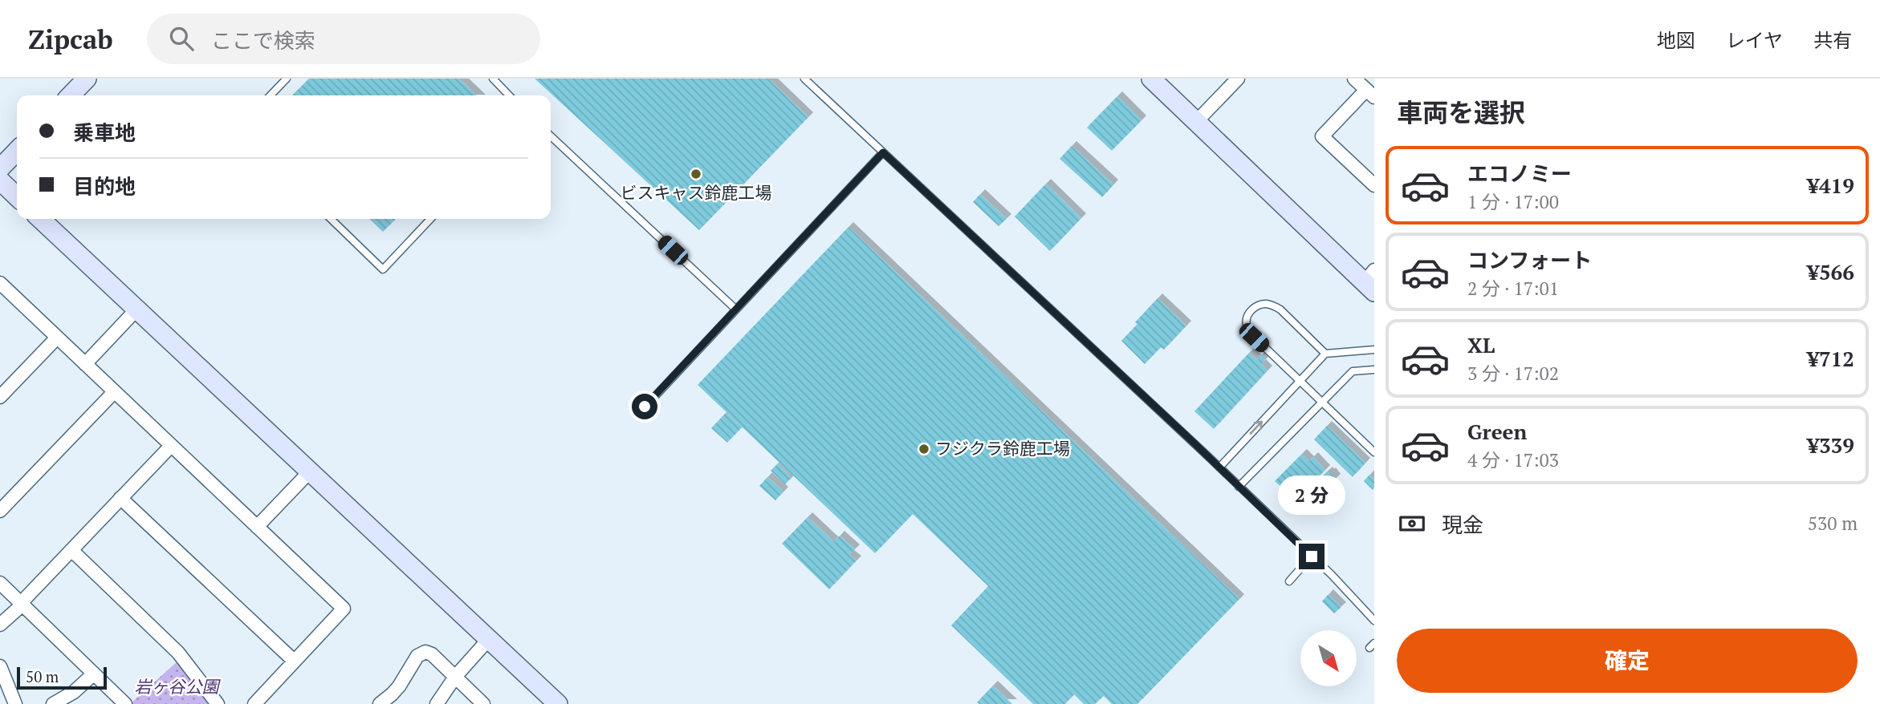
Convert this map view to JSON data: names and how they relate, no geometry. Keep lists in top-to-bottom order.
{
  "parks": ["岩ヶ谷公園"],
  "places": ["ビスキャス鈴鹿工場", "フジクラ鈴鹿工場"],
  "scale_bar": "50 m",
  "north": "bottom right",
  "page": {
    "header": "Zipcab",
    "search": "ここで検索",
    "nav": ["地図", "レイヤ", "共有"],
    "heading": "車両を選択",
    "banner": ["乗車地", "目的地"],
    "list": [
      {
        "name": "エコノミー",
        "note": "1 分 · 17:00",
        "value": "¥419"
      },
      {
        "name": "コンフォート",
        "note": "2 分 · 17:01",
        "value": "¥566"
      },
      {
        "name": "XL",
        "note": "3 分 · 17:02",
        "value": "¥712"
      },
      {
        "name": "Green",
        "note": "4 分 · 17:03",
        "value": "¥339"
      }
    ],
    "bubble": "2 分",
    "pay": ["現金", "530 m"],
    "buttons": "確定",
    "scale": "50 m"
  }
}
